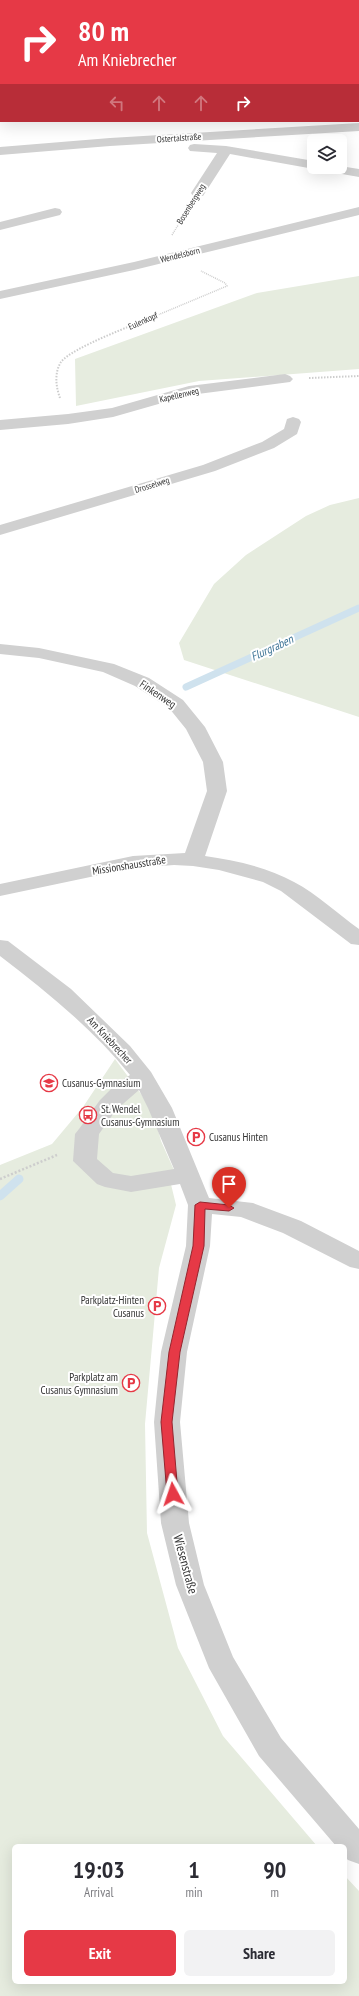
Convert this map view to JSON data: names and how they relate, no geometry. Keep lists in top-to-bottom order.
{
  "streets": {
    "street": [
      "Ostertalstraße",
      "Bosenbergweg",
      "Wendelsborn",
      "Kapellenweg",
      "Drosselweg",
      "Finkenweg",
      "Missionshausstraße",
      "Am Kniebrecher",
      "Wiesenstraße"
    ],
    "path": ["Eulenkopf"]
  },
  "crossings": [
    ["Bosenbergweg", "Wendelsborn"],
    ["Bosenbergweg", "Eulenkopf"],
    ["Wendelsborn", "Eulenkopf"],
    ["Eulenkopf", "Kapellenweg"],
    ["Finkenweg", "Missionshausstraße"],
    ["Am Kniebrecher", "Wiesenstraße"]
  ],
  "water": ["Flurgraben"],
  "places": {
    "school or university": ["Cusanus-Gymnasium"],
    "bus stop": ["St. Wendel Cusanus-Gymnasium"],
    "parking": ["Cusanus Hinten", "Parkplatz-Hinten Cusanus", "Parkplatz am Cusanus Gymnasium"]
  },
  "page": {
    "turn": ["80 m", "Am Kniebrecher"],
    "eta": [
      "19:03",
      "Arrival",
      "1",
      "min",
      "90",
      "m"
    ],
    "buttons": ["Exit", "Share"]
  }
}
